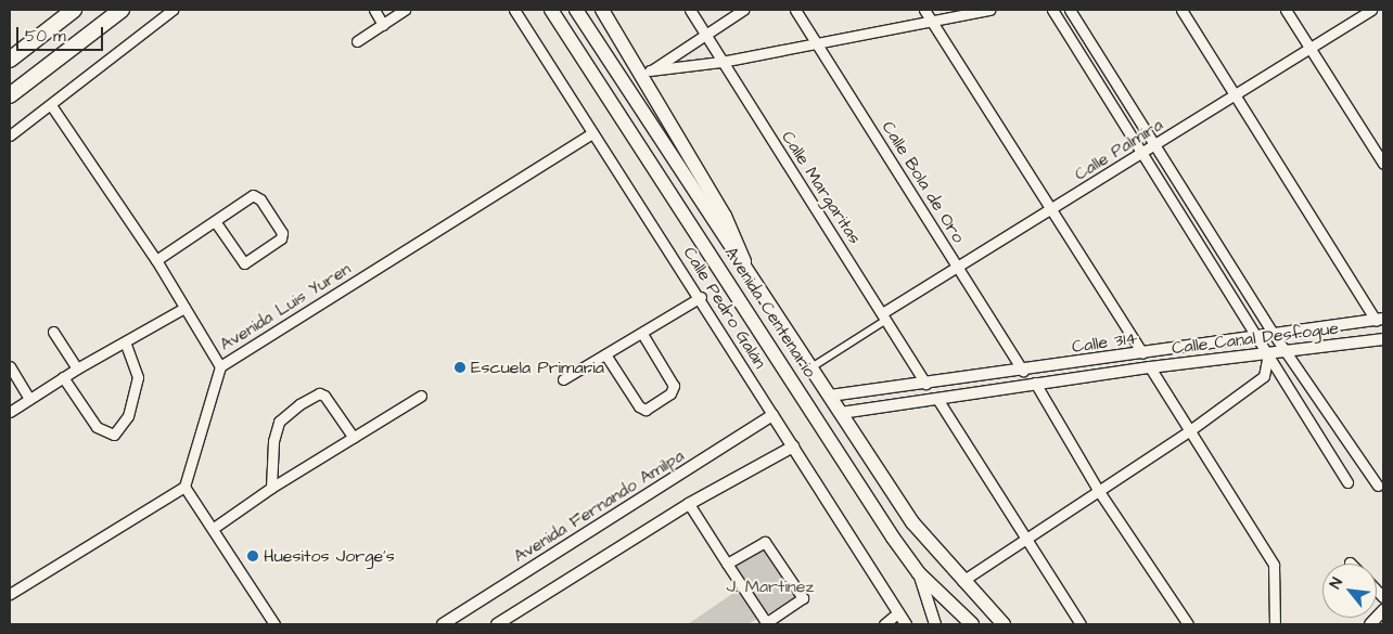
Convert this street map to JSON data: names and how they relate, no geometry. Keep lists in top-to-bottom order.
{
  "streets": {
    "main road": ["Avenida Centenario"],
    "street": [
      "Calle Palmira",
      "Calle Bola de Oro",
      "Calle Margaritas",
      "Avenida Luis Yuren",
      "Calle Pedro Galán",
      "Calle Canal Desfogue",
      "Calle 314",
      "Avenida Fernando Amilpa"
    ]
  },
  "crossings": [
    ["Calle Palmira", "Calle Bola de Oro"],
    ["Calle Palmira", "Calle Margaritas"],
    ["Calle Bola de Oro", "Calle 314"],
    ["Calle Margaritas", "Calle 314"],
    ["Avenida Luis Yuren", "Calle Pedro Galán"],
    ["Calle Pedro Galán", "Avenida Fernando Amilpa"],
    ["Avenida Centenario", "Calle Canal Desfogue"],
    ["Avenida Centenario", "Calle 314"]
  ],
  "parks": ["J. Martinez"],
  "places": ["Escuela Primaria", "Huesitos Jorge's"],
  "scale_bar": "50 m",
  "north": "top left"
}
